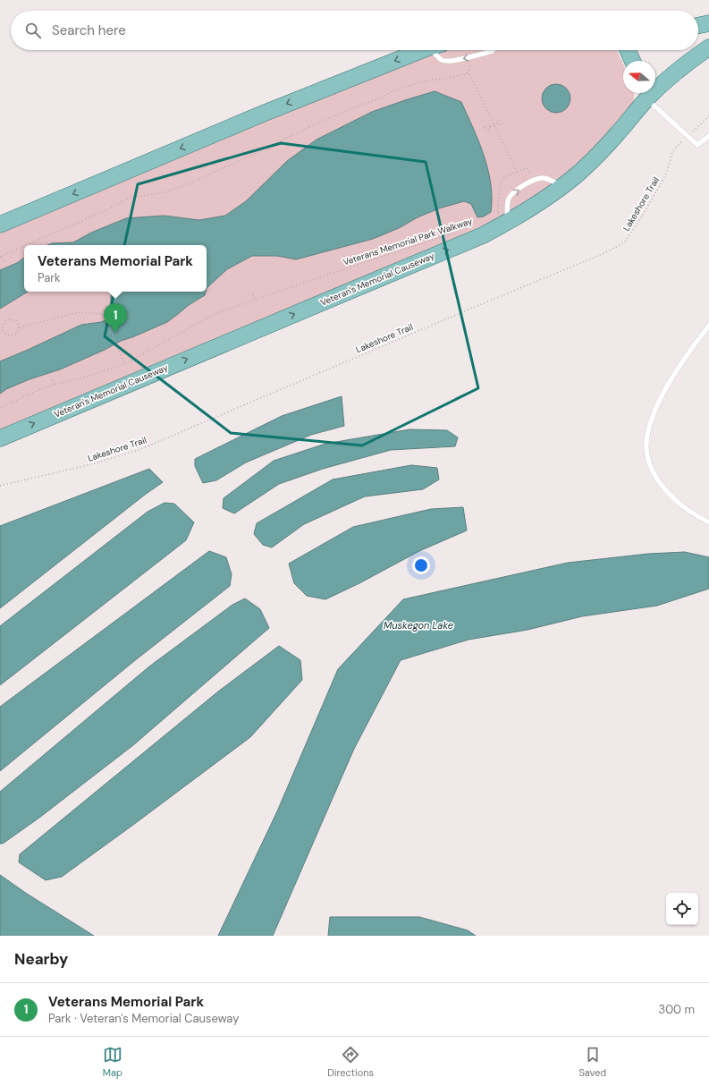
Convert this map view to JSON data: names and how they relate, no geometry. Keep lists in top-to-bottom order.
{
  "streets": {
    "main road": ["Veteran's Memorial Causeway"],
    "path": ["Lakeshore Trail", "Veterans Memorial Park Walkway"]
  },
  "one_way": ["Veteran's Memorial Causeway"],
  "water": ["Muskegon Lake"],
  "north": "left",
  "page": {
    "search": "Search here",
    "popup": ["Veterans Memorial Park", "Park"],
    "pins": "1",
    "heading": "Nearby",
    "list": [
      {
        "mark": "1",
        "name": "Veterans Memorial Park",
        "note": "Park · Veteran's Memorial Causeway",
        "value": "300 m"
      }
    ],
    "nav": ["Map", "Directions", "Saved"]
  }
}
